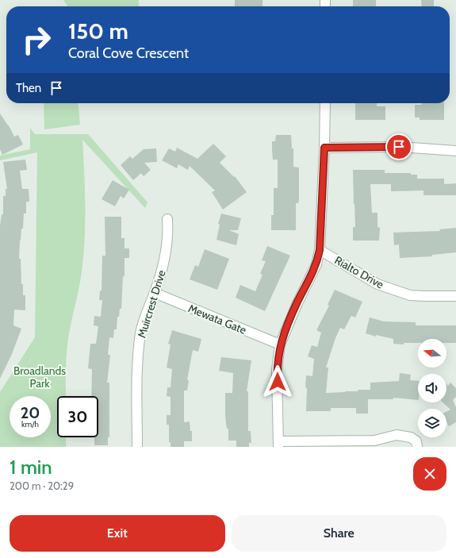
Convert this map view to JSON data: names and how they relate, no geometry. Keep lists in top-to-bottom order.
{
  "streets": {
    "street": ["Rialto Drive", "Muircrest Drive", "Mewata Gate"]
  },
  "crossings": [
    ["Muircrest Drive", "Mewata Gate"]
  ],
  "parks": ["Broadlands Park"],
  "north": "left",
  "page": {
    "turn": ["150 m", "Coral Cove Crescent"],
    "then": "Then",
    "speed": "20 km/h",
    "limit": "30",
    "heading": ["1 min", "200 m · 20:29"],
    "buttons": ["Exit", "Share"]
  }
}
